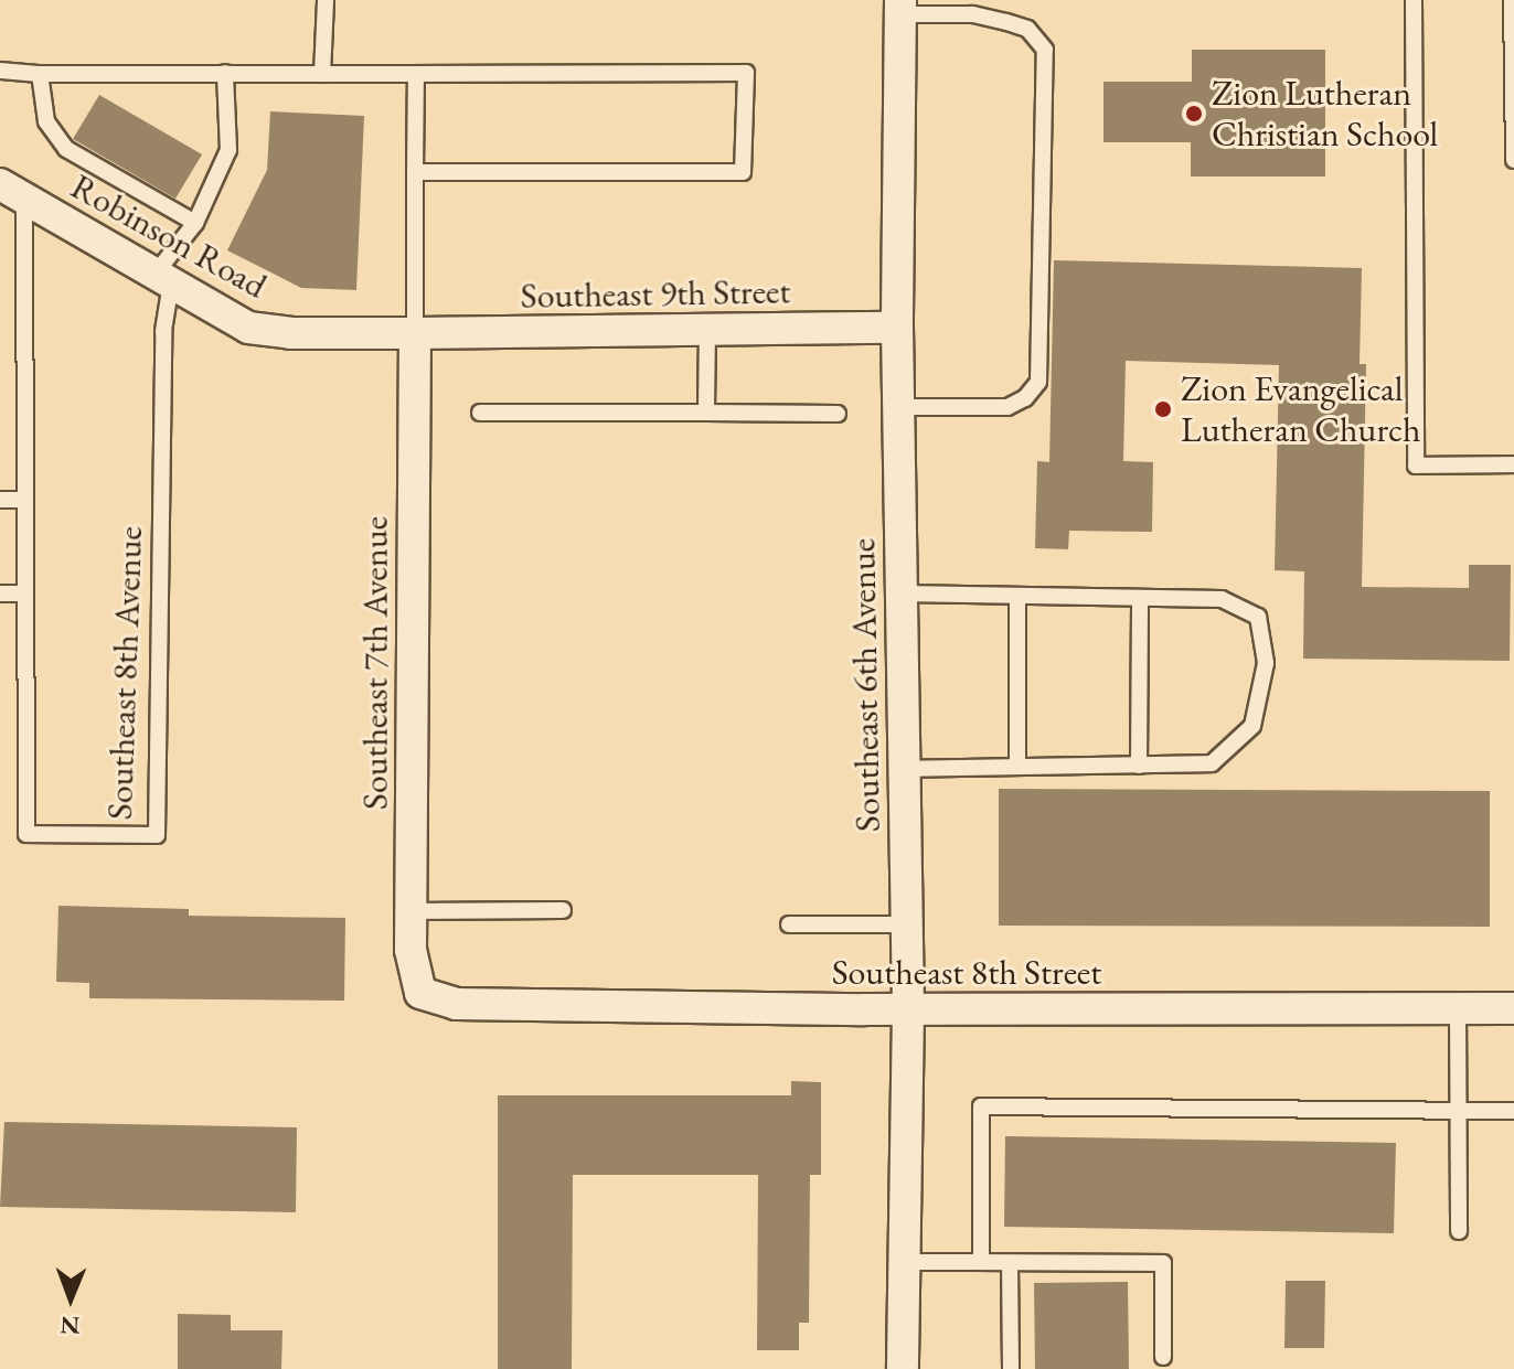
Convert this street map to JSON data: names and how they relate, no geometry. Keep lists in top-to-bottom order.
{
  "streets": {
    "street": [
      "Robinson Road",
      "Southeast 9th Street",
      "Southeast 7th Avenue",
      "Southeast 6th Avenue",
      "Southeast 8th Street"
    ],
    "lane": ["Southeast 8th Avenue"]
  },
  "crossings": [
    ["Robinson Road", "Southeast 9th Street"],
    ["Robinson Road", "Southeast 7th Avenue"],
    ["Robinson Road", "Southeast 8th Avenue"],
    ["Southeast 9th Street", "Southeast 7th Avenue"],
    ["Southeast 9th Street", "Southeast 6th Avenue"],
    ["Southeast 7th Avenue", "Southeast 8th Street"],
    ["Southeast 6th Avenue", "Southeast 8th Street"]
  ],
  "places": ["Zion Lutheran Christian School", "Zion Evangelical Lutheran Church"],
  "north": "bottom"
}
